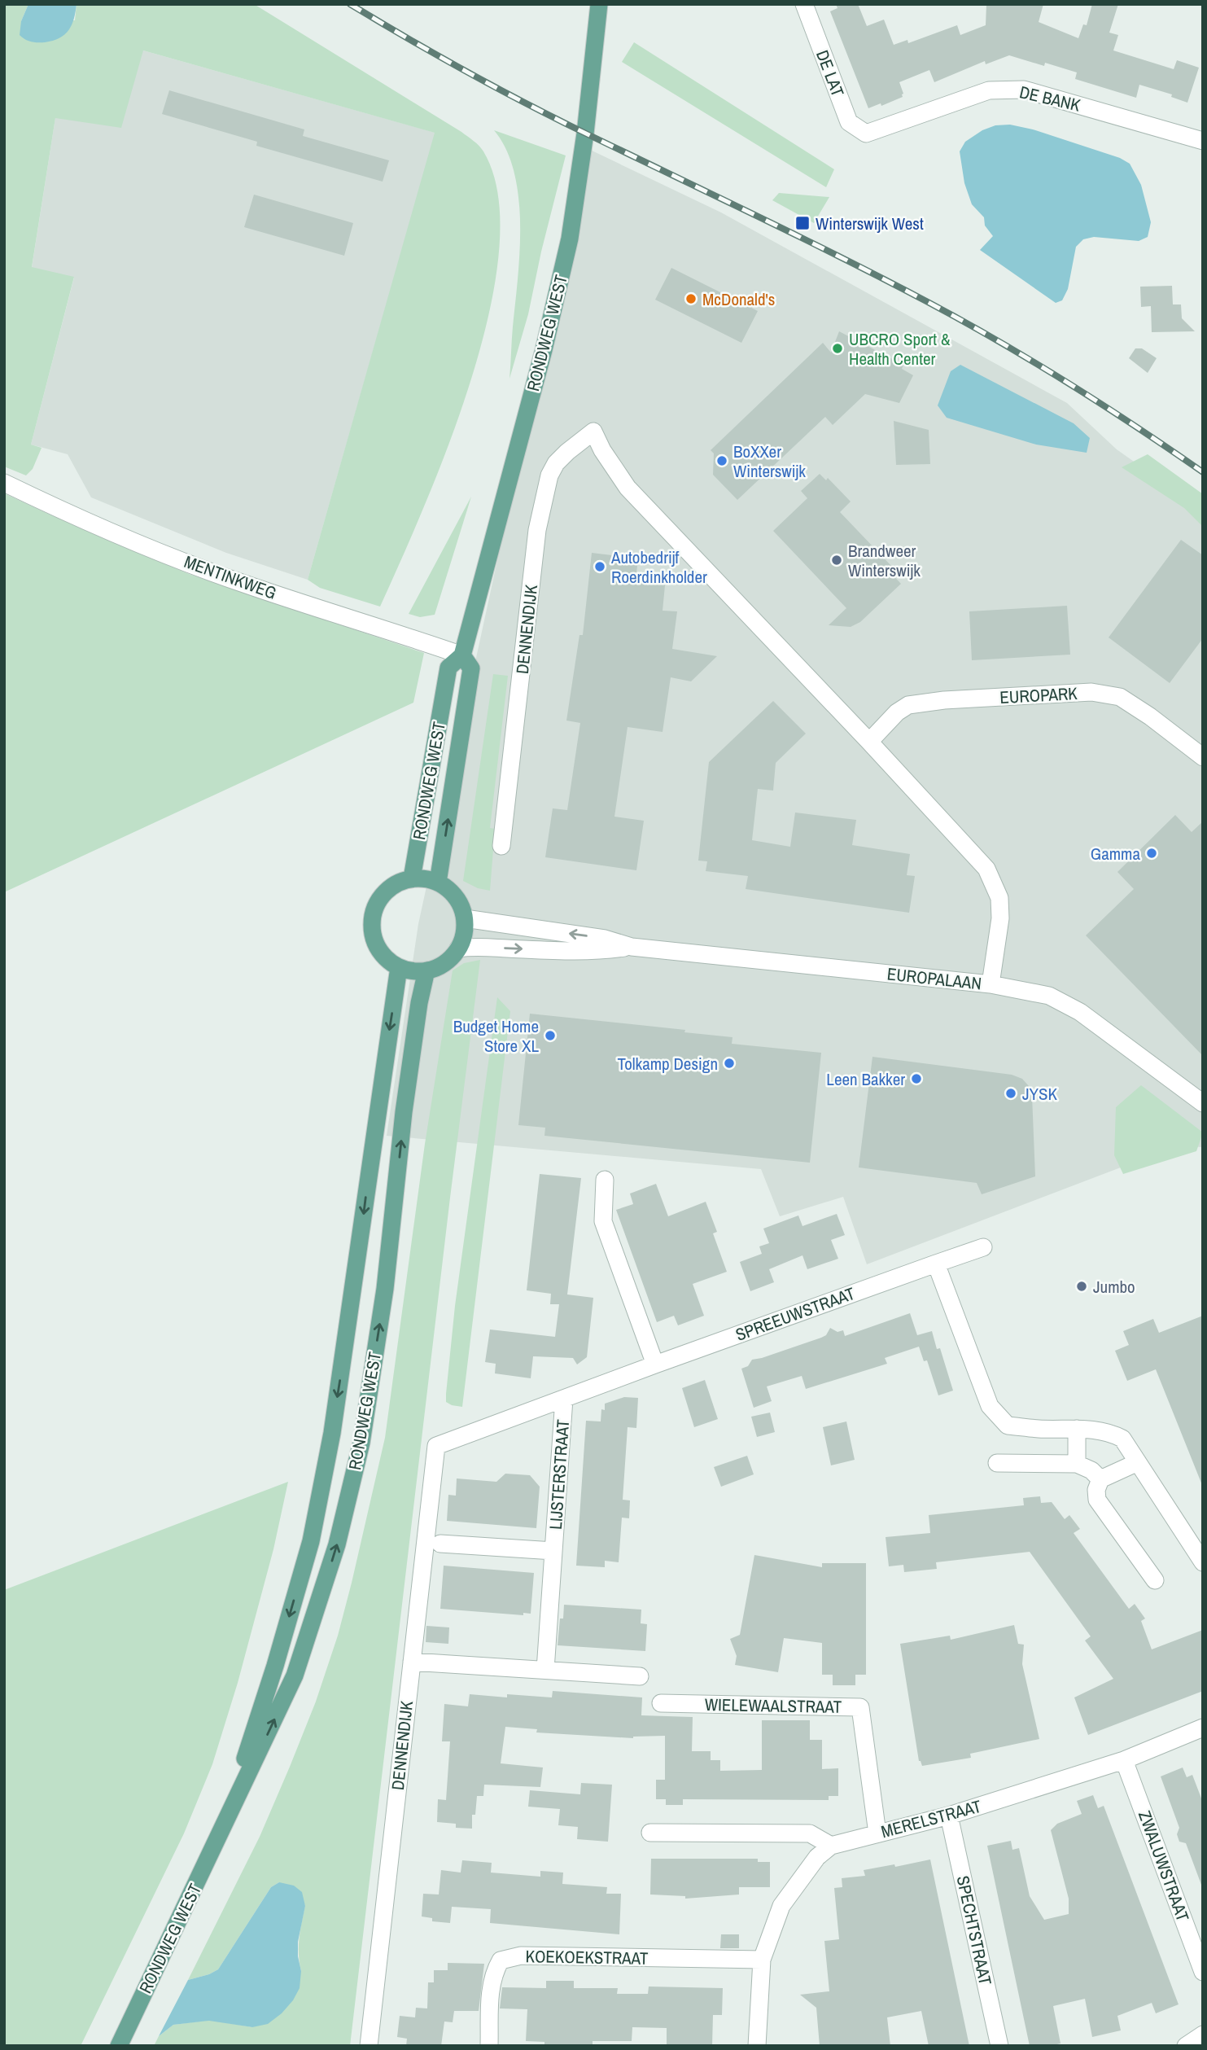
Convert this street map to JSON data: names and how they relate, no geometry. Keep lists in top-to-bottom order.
{
  "streets": {
    "main road": ["RONDWEG WEST"],
    "street": [
      "DE LAT",
      "DE BANK",
      "MENTINKWEG",
      "DENNENDIJK",
      "EUROPARK",
      "EUROPALAAN",
      "SPREEUWSTRAAT",
      "LIJSTERSTRAAT",
      "WIELEWAALSTRAAT",
      "MERELSTRAAT",
      "ZWALUWSTRAAT",
      "SPECHTSTRAAT",
      "KOEKOEKSTRAAT"
    ]
  },
  "crossings": [
    ["DE LAT", "DE BANK"],
    ["RONDWEG WEST", "MENTINKWEG"],
    ["RONDWEG WEST", "EUROPALAAN"],
    ["DENNENDIJK", "EUROPARK"],
    ["DENNENDIJK", "SPREEUWSTRAAT"],
    ["SPREEUWSTRAAT", "LIJSTERSTRAAT"],
    ["WIELEWAALSTRAAT", "MERELSTRAAT"],
    ["MERELSTRAAT", "ZWALUWSTRAAT"],
    ["MERELSTRAAT", "SPECHTSTRAAT"]
  ],
  "places": {
    "transit": ["Winterswijk West"],
    "other": [
      "McDonald's",
      "UBCRO Sport & Health Center",
      "BoXXer Winterswijk",
      "Brandweer Winterswijk",
      "Autobedrijf Roerdinkholder",
      "Gamma",
      "Budget Home Store XL",
      "Tolkamp Design",
      "Leen Bakker",
      "JYSK",
      "Jumbo"
    ]
  }
}
